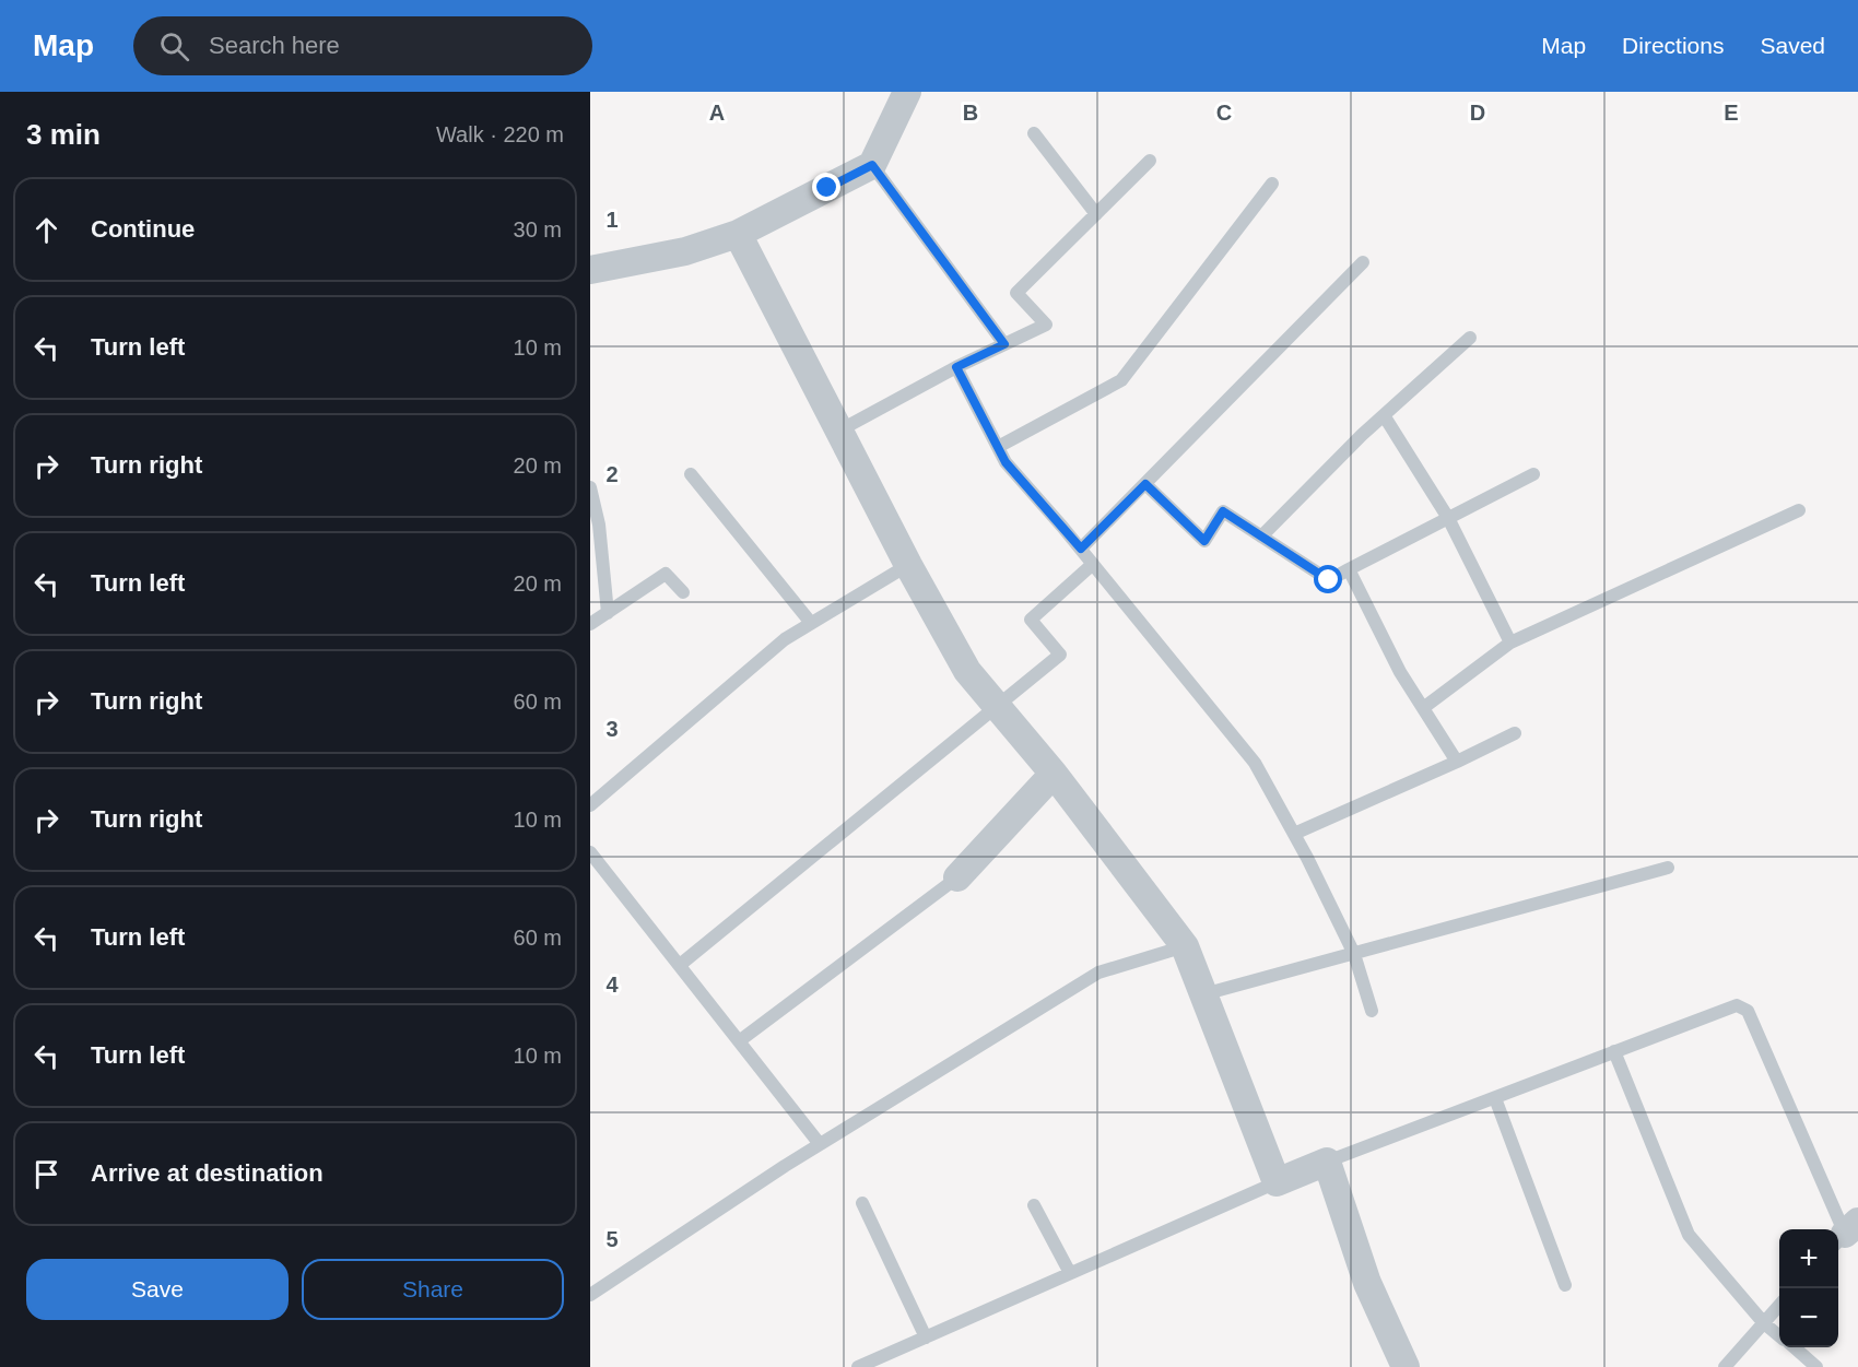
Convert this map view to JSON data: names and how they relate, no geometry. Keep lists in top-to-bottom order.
{
  "page": {
    "header": "Map",
    "search": "Search here",
    "nav": ["Map", "Directions", "Saved"],
    "heading": ["3 min", "Walk · 220 m"],
    "list": [
      ["Continue", "30 m"],
      ["Turn left", "10 m"],
      ["Turn right", "20 m"],
      ["Turn left", "20 m"],
      ["Turn right", "60 m"],
      ["Turn right", "10 m"],
      ["Turn left", "60 m"],
      ["Turn left", "10 m"],
      "Arrive at destination"
    ],
    "map_buttons": ["+", "−"],
    "buttons": ["Save", "Share"]
  },
  "grid": {
    "columns": [
      "A",
      "B",
      "C",
      "D",
      "E"
    ],
    "rows": [
      "1",
      "2",
      "3",
      "4",
      "5"
    ]
  }
}
